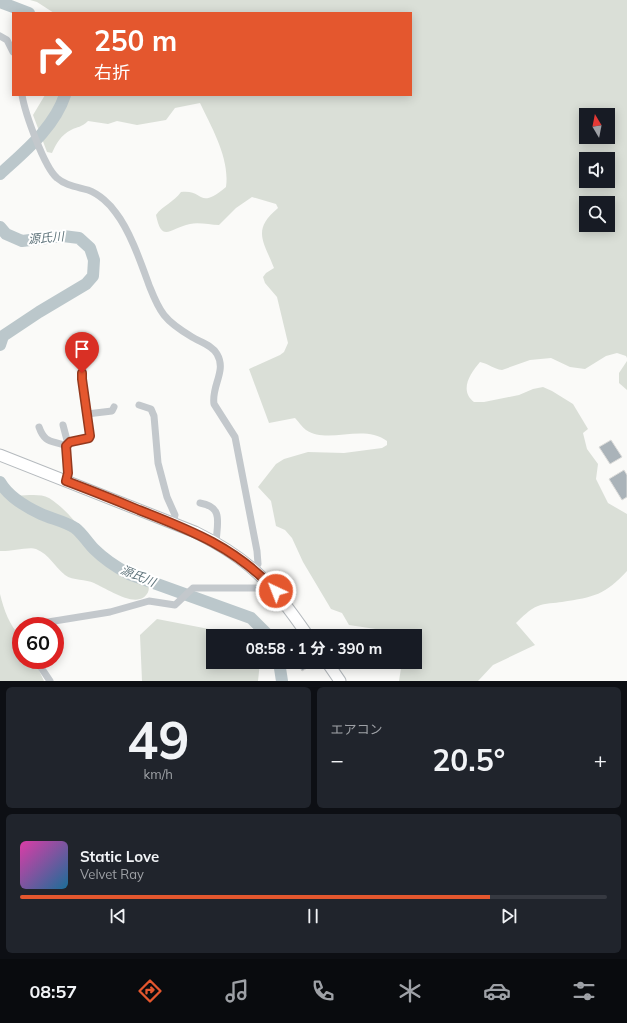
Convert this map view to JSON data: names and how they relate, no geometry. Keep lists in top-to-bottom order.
{
  "water": ["源氏川"],
  "north": "top",
  "page": {
    "turn": ["250 m", "右折"],
    "limit": "60",
    "trip": "08:58 · 1 分 · 390 m",
    "tile": [
      ["49", "km/h"],
      "エアコン"
    ],
    "heat": ["−", "20.5°", "+"],
    "song": ["Static Love", "Velvet Ray"],
    "tabs": "08:57"
  }
}
